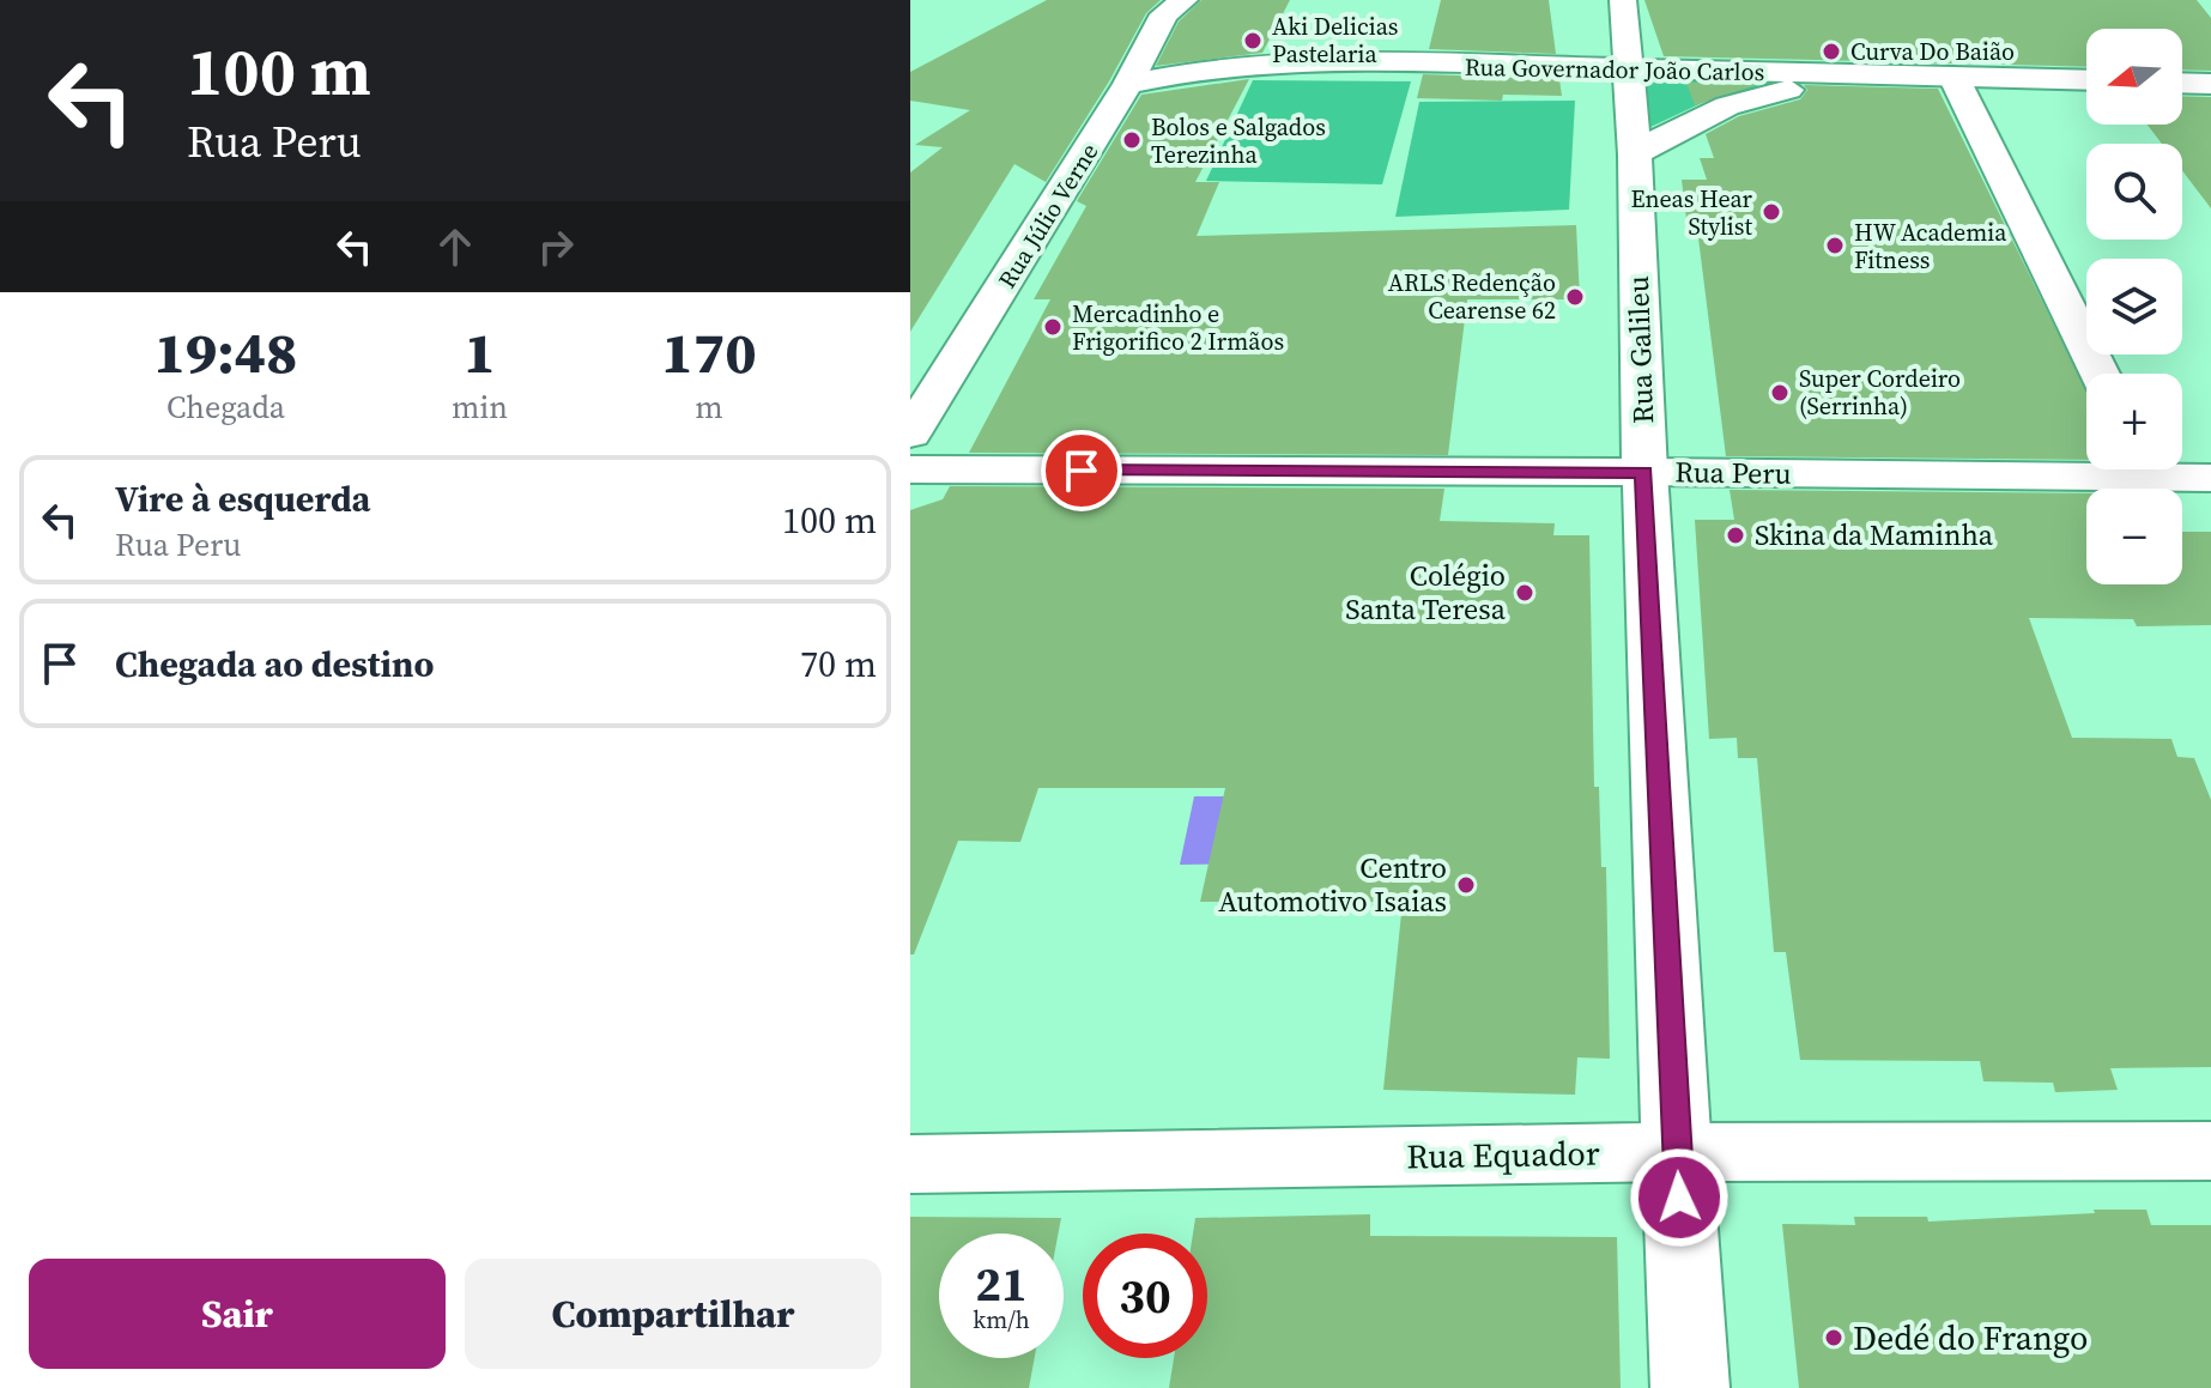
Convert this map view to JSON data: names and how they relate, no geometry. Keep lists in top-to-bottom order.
{
  "streets": {
    "street": [
      "Rua Governador João Carlos",
      "Rua Júlio Verne",
      "Rua Galileu",
      "Rua Peru",
      "Rua Equador"
    ]
  },
  "crossings": [
    ["Rua Governador João Carlos", "Rua Júlio Verne"],
    ["Rua Governador João Carlos", "Rua Galileu"],
    ["Rua Galileu", "Rua Peru"],
    ["Rua Galileu", "Rua Equador"]
  ],
  "places": [
    "Aki Delicias Pastelaria",
    "Curva Do Baião",
    "Bolos e Salgados Terezinha",
    "Eneas Hear Stylist",
    "HW Academia Fitness",
    "ARLS Redenção Cearense 62",
    "Mercadinho e Frigorifico 2 Irmãos",
    "Super Cordeiro (Serrinha)",
    "Skina da Maminha",
    "Colégio Santa Teresa",
    "Centro Automotivo Isaias",
    "Dedé do Frango"
  ],
  "north": "left",
  "page": {
    "turn": ["100 m", "Rua Peru"],
    "map_buttons": ["+", "−"],
    "eta": [
      "19:48",
      "Chegada",
      "1",
      "min",
      "170",
      "m"
    ],
    "list": [
      {
        "name": "Vire à esquerda",
        "note": "Rua Peru",
        "value": "100 m"
      },
      {
        "name": "Chegada ao destino",
        "value": "70 m"
      }
    ],
    "speed": "21 km/h",
    "limit": "30",
    "buttons": ["Sair", "Compartilhar"]
  }
}
